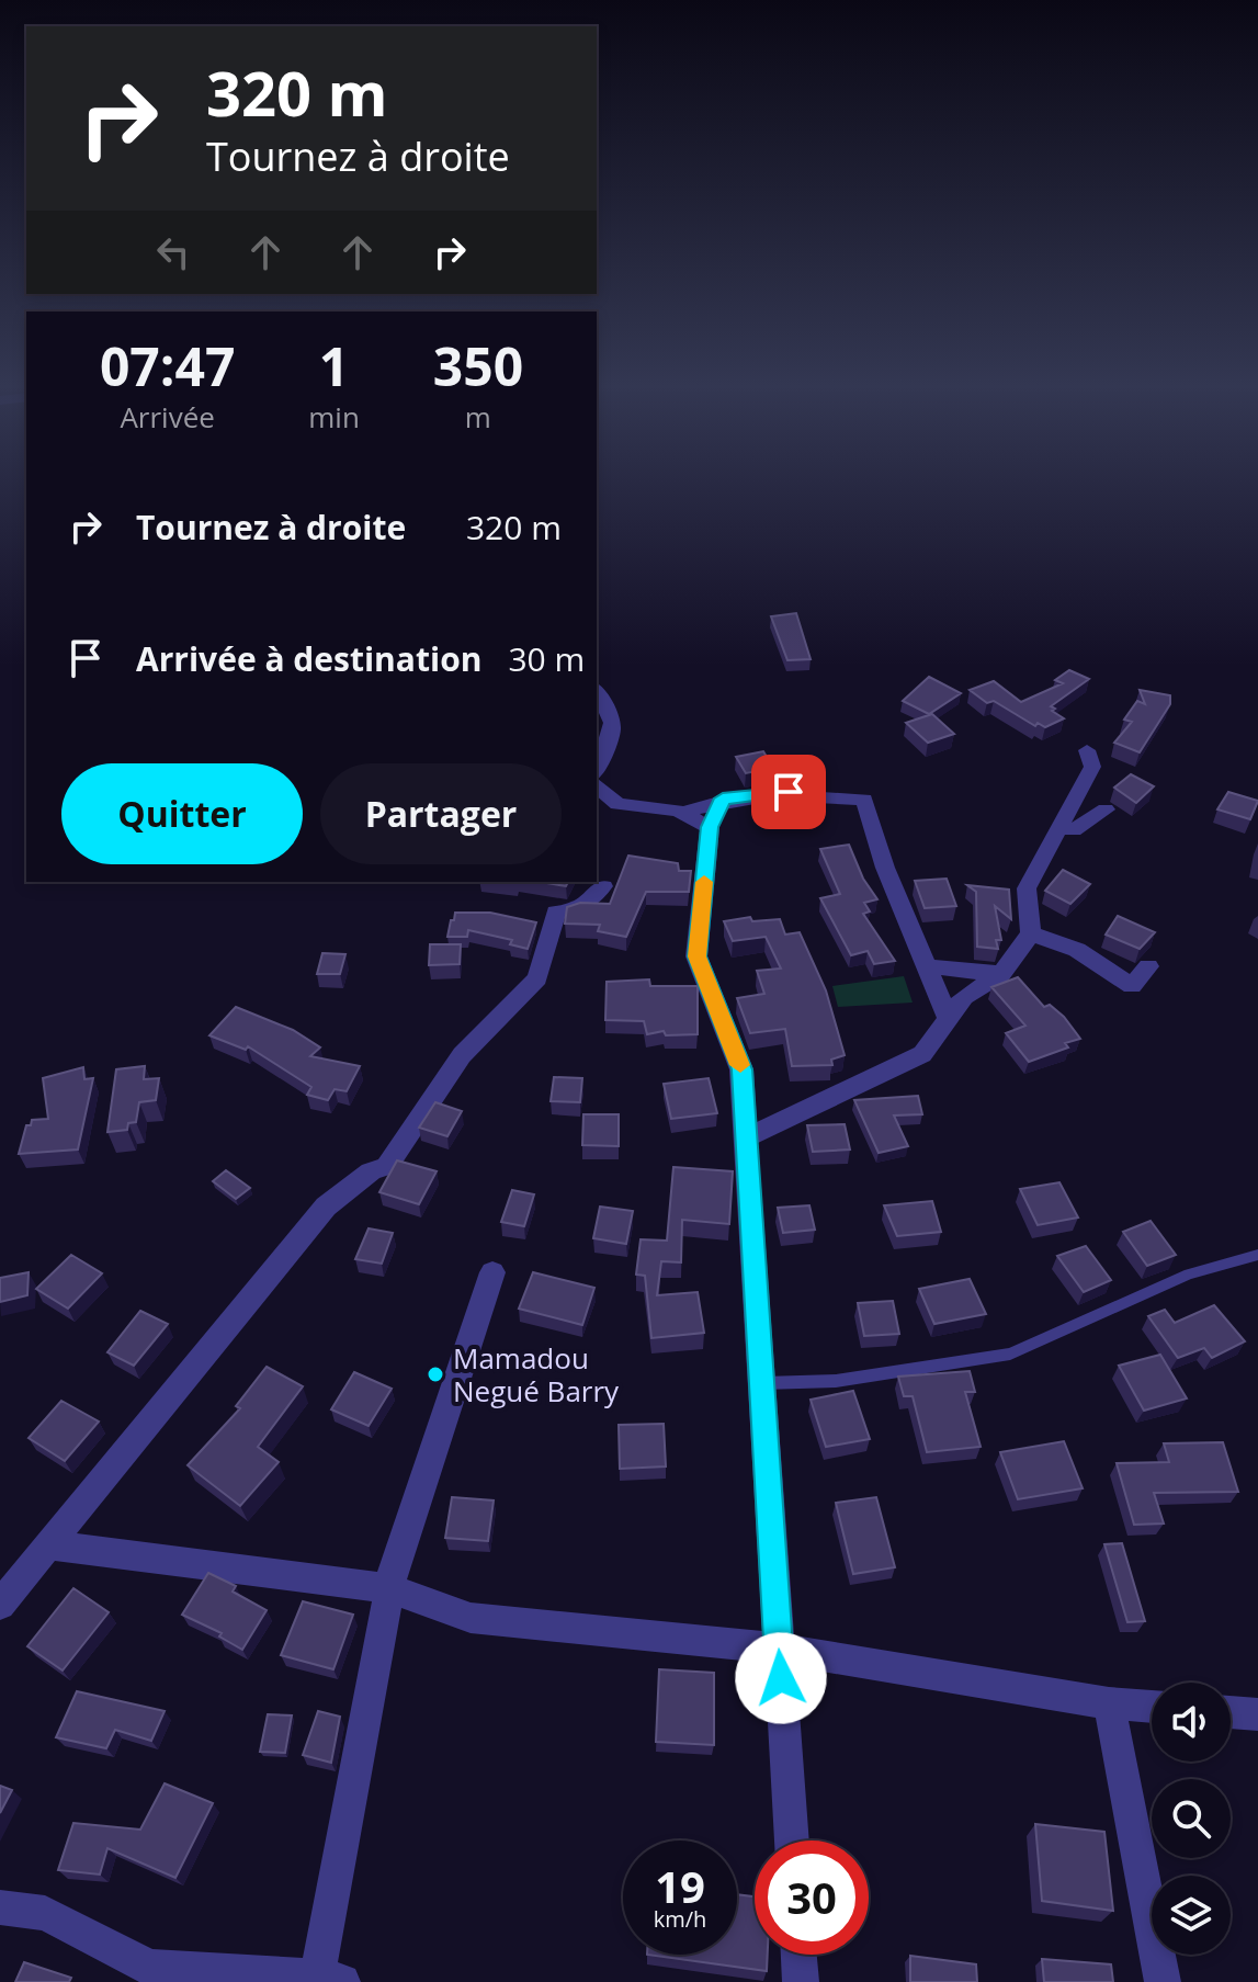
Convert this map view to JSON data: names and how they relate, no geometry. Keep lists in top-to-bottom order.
{
  "places": ["Mamadou Negué Barry"],
  "page": {
    "turn": ["320 m", "Tournez à droite"],
    "eta": [
      "07:47",
      "Arrivée",
      "1",
      "min",
      "350",
      "m"
    ],
    "list": [
      {
        "name": "Tournez à droite",
        "value": "320 m"
      },
      {
        "name": "Arrivée à destination",
        "value": "30 m"
      }
    ],
    "buttons": ["Quitter", "Partager"],
    "speed": "19 km/h",
    "limit": "30"
  }
}
